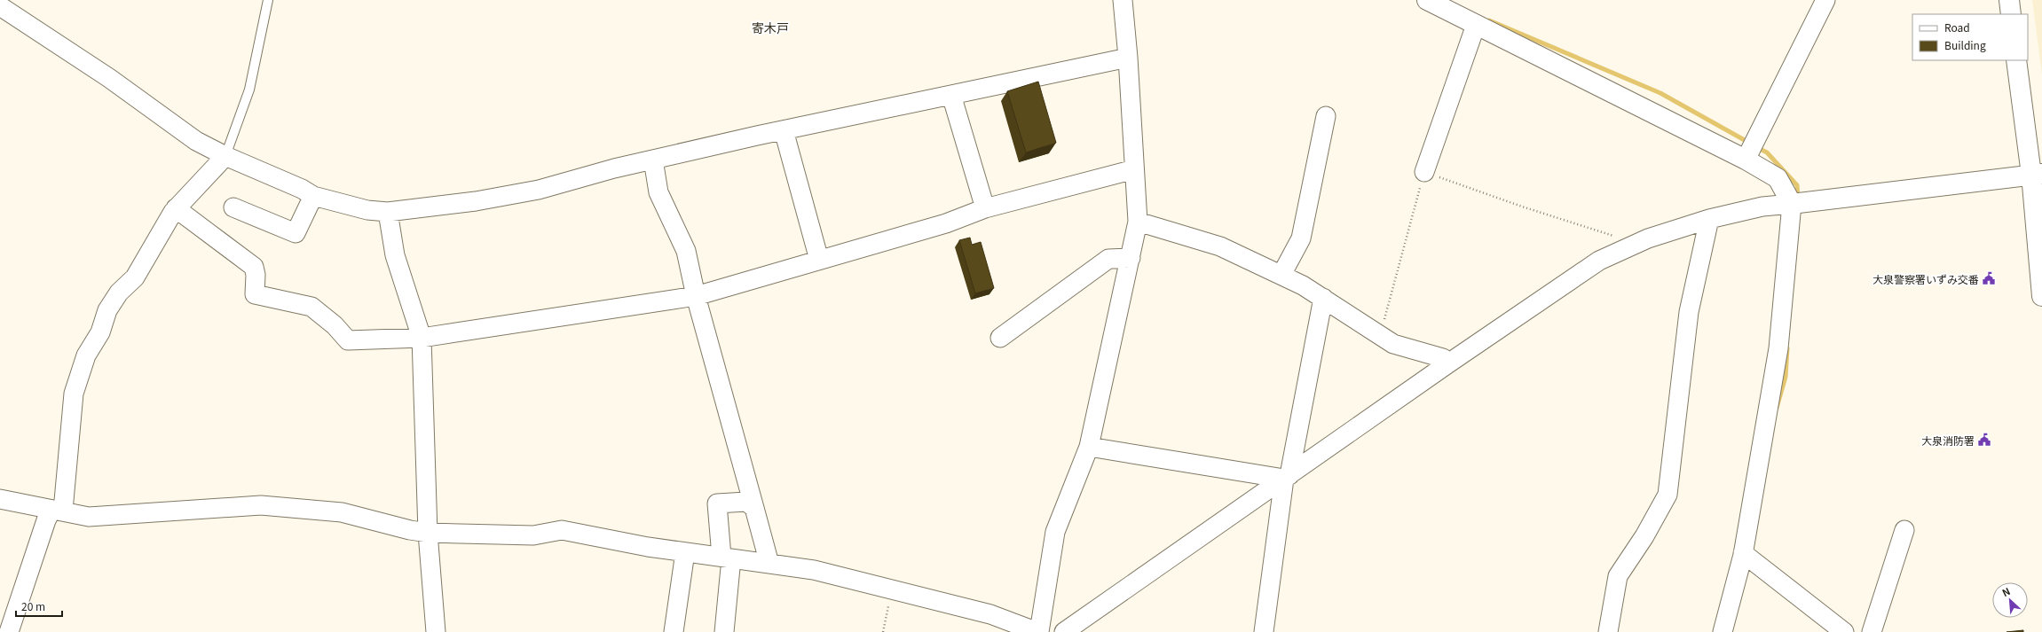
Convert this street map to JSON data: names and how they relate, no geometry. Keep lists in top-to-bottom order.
{
  "districts": ["寄木戸"],
  "places": {
    "public building": ["大泉警察署いずみ交番", "大泉消防署"]
  },
  "legend": ["Road", "Building"],
  "scale_bar": "20 m",
  "north": "top left"
}
